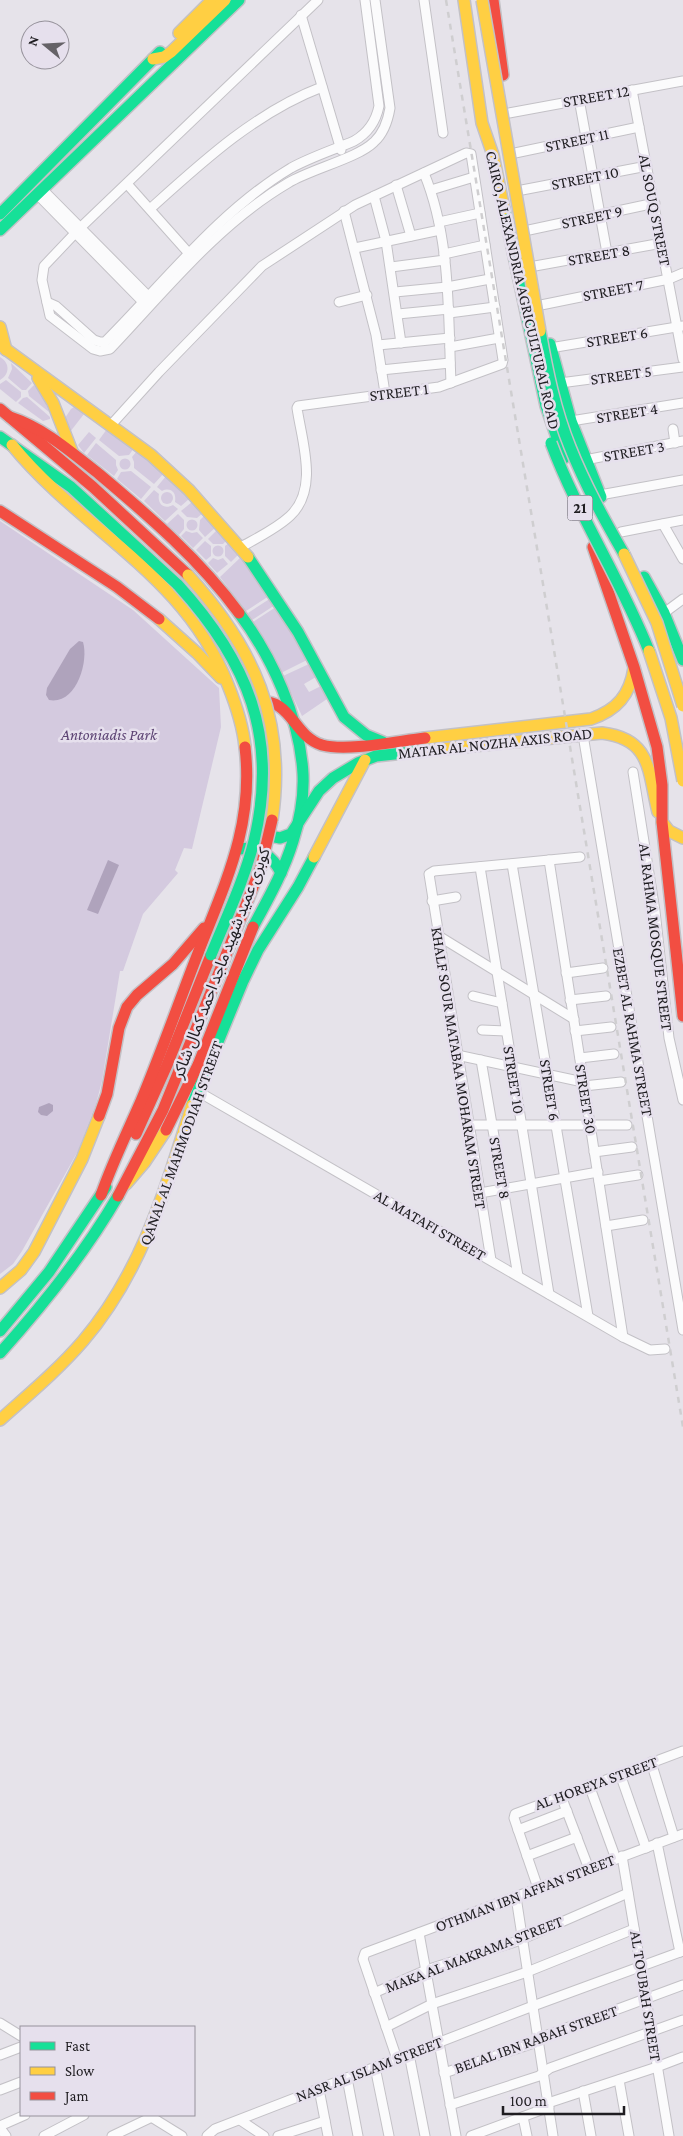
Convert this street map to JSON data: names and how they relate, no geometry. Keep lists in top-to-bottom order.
{
  "streets": {
    "main road": [
      "CAIRO, ALEXANDRIA AGRICULTURAL ROAD",
      "21",
      "MATAR AL NOZHA AXIS ROAD",
      "كوبرى عميد شهيد ماجد احمد كمال شاكر",
      "QANAL AL MAHMODIAH STREET"
    ],
    "street": [
      "STREET 12",
      "STREET 11",
      "STREET 10",
      "AL SOUQ STREET",
      "STREET 9",
      "STREET 8",
      "STREET 7",
      "STREET 6",
      "STREET 5",
      "STREET 1",
      "STREET 4",
      "STREET 3",
      "AL RAHMA MOSQUE STREET",
      "EZBET AL RAHMA STREET",
      "KHALF SOUR MATABAA MOHARAM STREET",
      "STREET 30",
      "AL MATAFI STREET",
      "AL HOREYA STREET",
      "OTHMAN IBN AFFAN STREET",
      "MAKA AL MAKRAMA STREET",
      "AL TOUBAH STREET",
      "BELAL IBN RABAH STREET",
      "NASR AL ISLAM STREET"
    ]
  },
  "crossings": [
    ["STREET 12", "AL SOUQ STREET"],
    ["STREET 12", "CAIRO, ALEXANDRIA AGRICULTURAL ROAD"],
    ["STREET 11", "AL SOUQ STREET"],
    ["STREET 11", "CAIRO, ALEXANDRIA AGRICULTURAL ROAD"],
    ["STREET 10", "AL SOUQ STREET"],
    ["STREET 10", "CAIRO, ALEXANDRIA AGRICULTURAL ROAD"],
    ["STREET 10", "KHALF SOUR MATABAA MOHARAM STREET"],
    ["STREET 10", "AL MATAFI STREET"],
    ["AL SOUQ STREET", "STREET 9"],
    ["AL SOUQ STREET", "STREET 8"],
    ["AL SOUQ STREET", "STREET 7"],
    ["AL SOUQ STREET", "STREET 6"],
    ["STREET 9", "CAIRO, ALEXANDRIA AGRICULTURAL ROAD"],
    ["STREET 8", "CAIRO, ALEXANDRIA AGRICULTURAL ROAD"],
    ["STREET 8", "AL MATAFI STREET"],
    ["CAIRO, ALEXANDRIA AGRICULTURAL ROAD", "STREET 7"],
    ["CAIRO, ALEXANDRIA AGRICULTURAL ROAD", "STREET 6"],
    ["CAIRO, ALEXANDRIA AGRICULTURAL ROAD", "STREET 5"],
    ["CAIRO, ALEXANDRIA AGRICULTURAL ROAD", "STREET 4"],
    ["CAIRO, ALEXANDRIA AGRICULTURAL ROAD", "STREET 3"],
    ["CAIRO, ALEXANDRIA AGRICULTURAL ROAD", "MATAR AL NOZHA AXIS ROAD"],
    ["STREET 6", "AL MATAFI STREET"],
    ["MATAR AL NOZHA AXIS ROAD", "EZBET AL RAHMA STREET"],
    ["MATAR AL NOZHA AXIS ROAD", "QANAL AL MAHMODIAH STREET"],
    ["KHALF SOUR MATABAA MOHARAM STREET", "AL MATAFI STREET"],
    ["STREET 30", "AL MATAFI STREET"],
    ["QANAL AL MAHMODIAH STREET", "AL MATAFI STREET"],
    ["AL HOREYA STREET", "AL TOUBAH STREET"],
    ["OTHMAN IBN AFFAN STREET", "MAKA AL MAKRAMA STREET"],
    ["OTHMAN IBN AFFAN STREET", "AL TOUBAH STREET"],
    ["MAKA AL MAKRAMA STREET", "AL TOUBAH STREET"],
    ["AL TOUBAH STREET", "BELAL IBN RABAH STREET"],
    ["AL TOUBAH STREET", "NASR AL ISLAM STREET"]
  ],
  "parks": ["Antoniadis Park"],
  "legend": ["Fast", "Slow", "Jam"],
  "scale_bar": "100 m",
  "north": "left"
}
